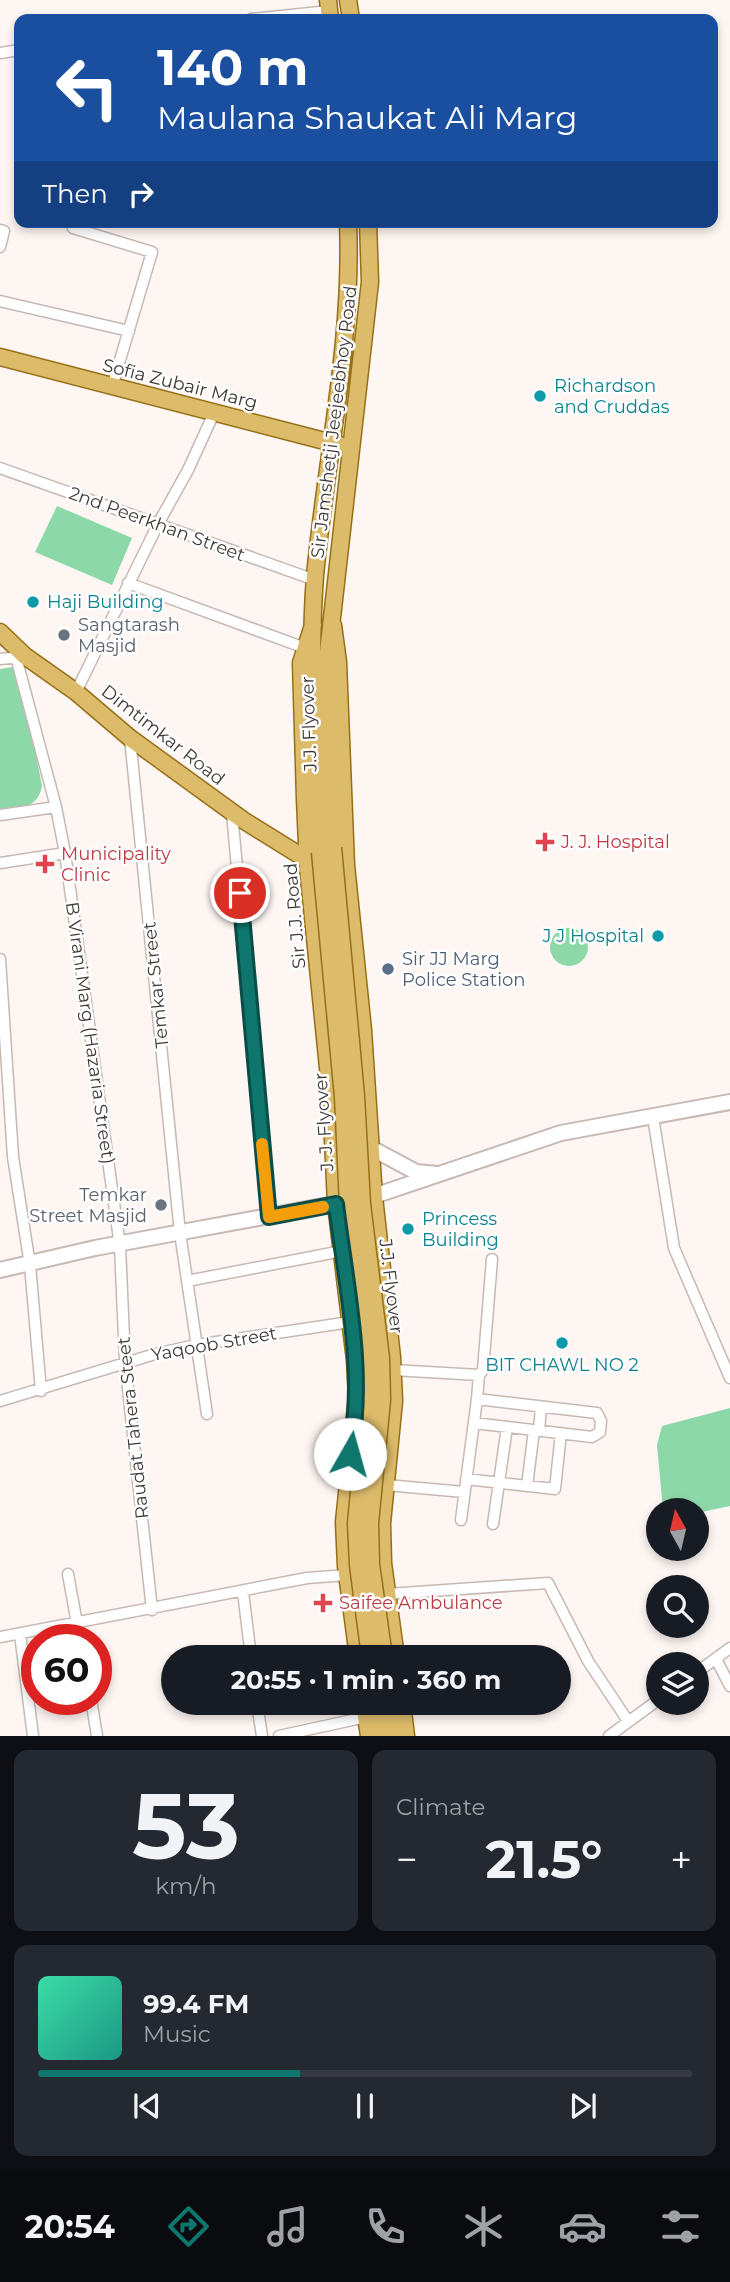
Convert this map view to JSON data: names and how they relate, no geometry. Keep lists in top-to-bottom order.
{
  "streets": {
    "main road": [
      "Sofia Zubair Marg",
      "Sir Jamshetji Jeejeebhoy Road",
      "J.J. Flyover",
      "Dimtimkar Road",
      "Sir J.J. Road",
      "J. J. Flyover"
    ],
    "street": [
      "2nd Peerkhan Street",
      "Temkar Street",
      "B Virani Marg (Hazaria Street)",
      "Yaqoob Street",
      "Raudat Tahera Steet"
    ]
  },
  "crossings": [
    ["Sofia Zubair Marg", "Sir Jamshetji Jeejeebhoy Road"],
    ["Sir Jamshetji Jeejeebhoy Road", "2nd Peerkhan Street"],
    ["Sir Jamshetji Jeejeebhoy Road", "J.J. Flyover"],
    ["Sir Jamshetji Jeejeebhoy Road", "Sir J.J. Road"],
    ["Sir Jamshetji Jeejeebhoy Road", "J. J. Flyover"],
    ["J.J. Flyover", "Dimtimkar Road"],
    ["J.J. Flyover", "Sir J.J. Road"],
    ["J.J. Flyover", "J. J. Flyover"],
    ["Dimtimkar Road", "Sir J.J. Road"],
    ["Dimtimkar Road", "Temkar Street"],
    ["Dimtimkar Road", "B Virani Marg (Hazaria Street)"],
    ["Dimtimkar Road", "J. J. Flyover"],
    ["Sir J.J. Road", "J. J. Flyover"],
    ["Sir J.J. Road", "Yaqoob Street"],
    ["Temkar Street", "Yaqoob Street"],
    ["B Virani Marg (Hazaria Street)", "Raudat Tahera Steet"],
    ["Yaqoob Street", "Raudat Tahera Steet"]
  ],
  "places": {
    "other": [
      "Richardson and Cruddas",
      "Haji Building",
      "Sangtarash Masjid",
      "J J Hospital",
      "Sir JJ Marg Police Station",
      "Temkar Street Masjid",
      "Princess Building",
      "BIT CHAWL NO 2"
    ],
    "health": ["J. J. Hospital", "Municipality Clinic", "Saifee Ambulance"]
  },
  "north": "top",
  "page": {
    "turn": ["140 m", "Maulana Shaukat Ali Marg"],
    "then": "Then",
    "limit": "60",
    "trip": "20:55 · 1 min · 360 m",
    "tile": [
      ["53", "km/h"],
      "Climate"
    ],
    "heat": ["−", "21.5°", "+"],
    "song": ["99.4 FM", "Music"],
    "tabs": "20:54"
  }
}
